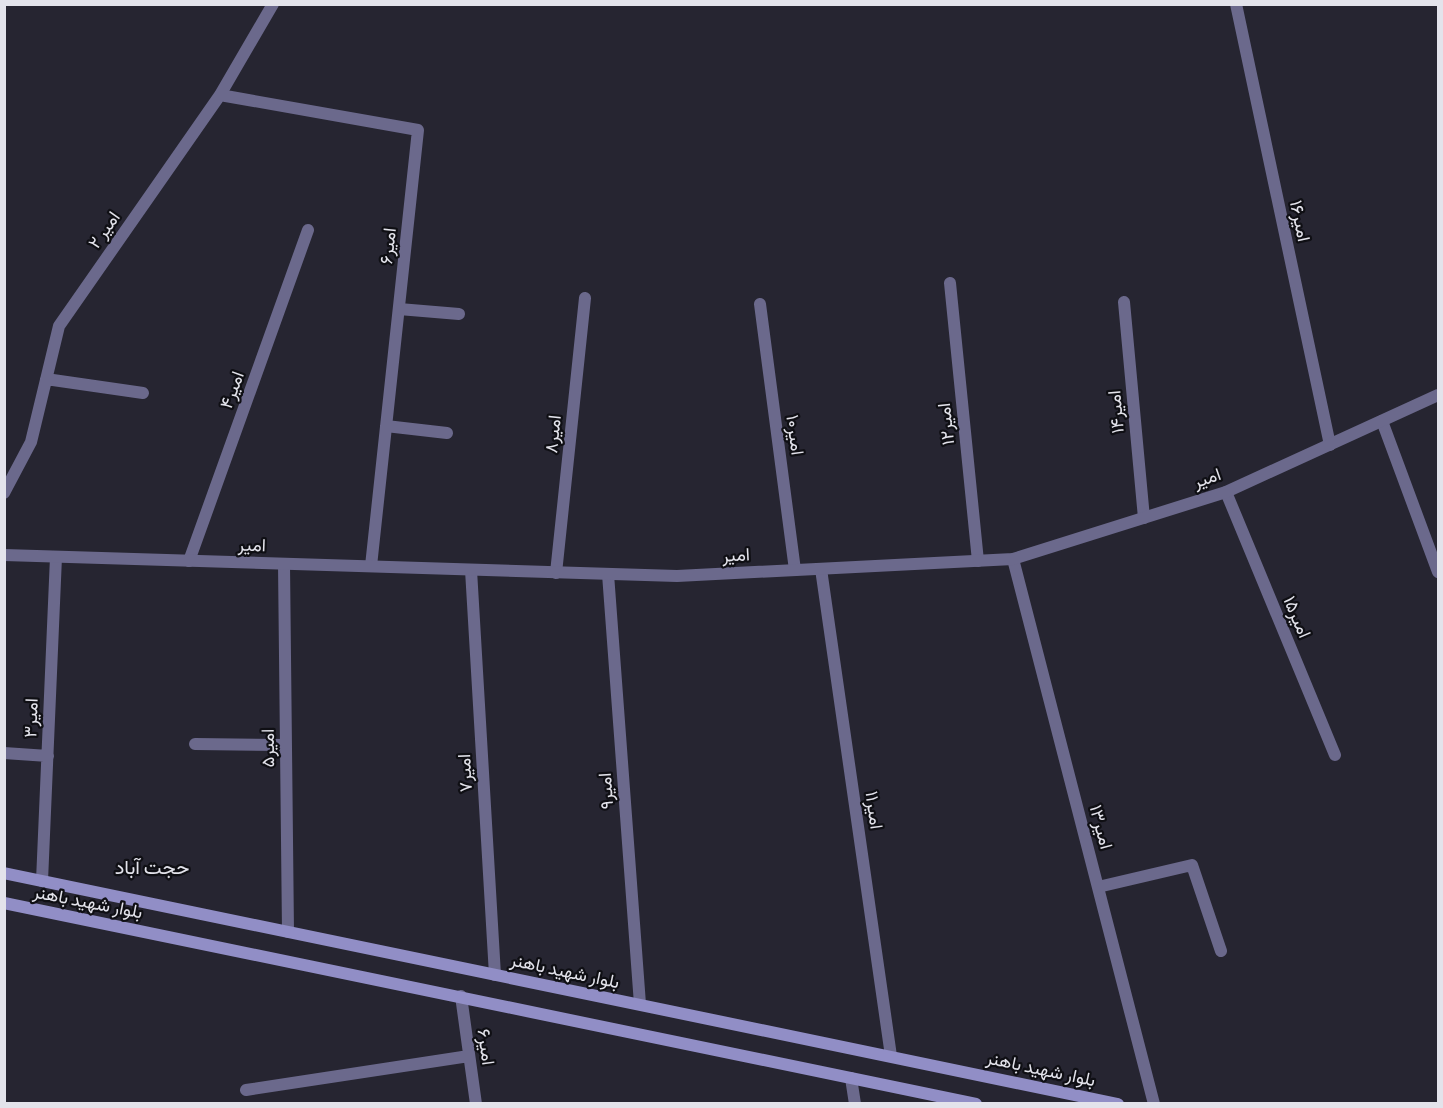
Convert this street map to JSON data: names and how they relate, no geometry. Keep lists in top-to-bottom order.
{
  "streets": {
    "main road": ["بلوار شهید باهنر"],
    "street": [
      "امیر۱۶",
      "امیر ۲",
      "امیر۶",
      "امیر۴",
      "امیر۱۴",
      "امیر۱۲",
      "امیر۸",
      "امیر۱۰",
      "امیر",
      "امیر۱۵",
      "امیر۳",
      "امیر۵",
      "امیر۷",
      "امیر۹",
      "امیر۱۱",
      "امیر۱۳"
    ]
  },
  "crossings": [
    ["امیر۱۶", "امیر"],
    ["امیر ۲", "امیر۶"],
    ["امیر۶", "امیر"],
    ["امیر۶", "بلوار شهید باهنر"],
    ["امیر۴", "امیر"],
    ["امیر۱۴", "امیر"],
    ["امیر۱۲", "امیر"],
    ["امیر۸", "امیر"],
    ["امیر۱۰", "امیر"],
    ["امیر", "امیر۱۵"],
    ["امیر", "امیر۳"],
    ["امیر", "امیر۵"],
    ["امیر", "امیر۷"],
    ["امیر", "امیر۹"],
    ["امیر", "امیر۱۱"],
    ["امیر", "امیر۱۳"],
    ["امیر۳", "بلوار شهید باهنر"],
    ["امیر۵", "بلوار شهید باهنر"],
    ["امیر۷", "بلوار شهید باهنر"],
    ["امیر۹", "بلوار شهید باهنر"],
    ["امیر۱۱", "بلوار شهید باهنر"]
  ],
  "districts": ["حجت آباد"]
}
